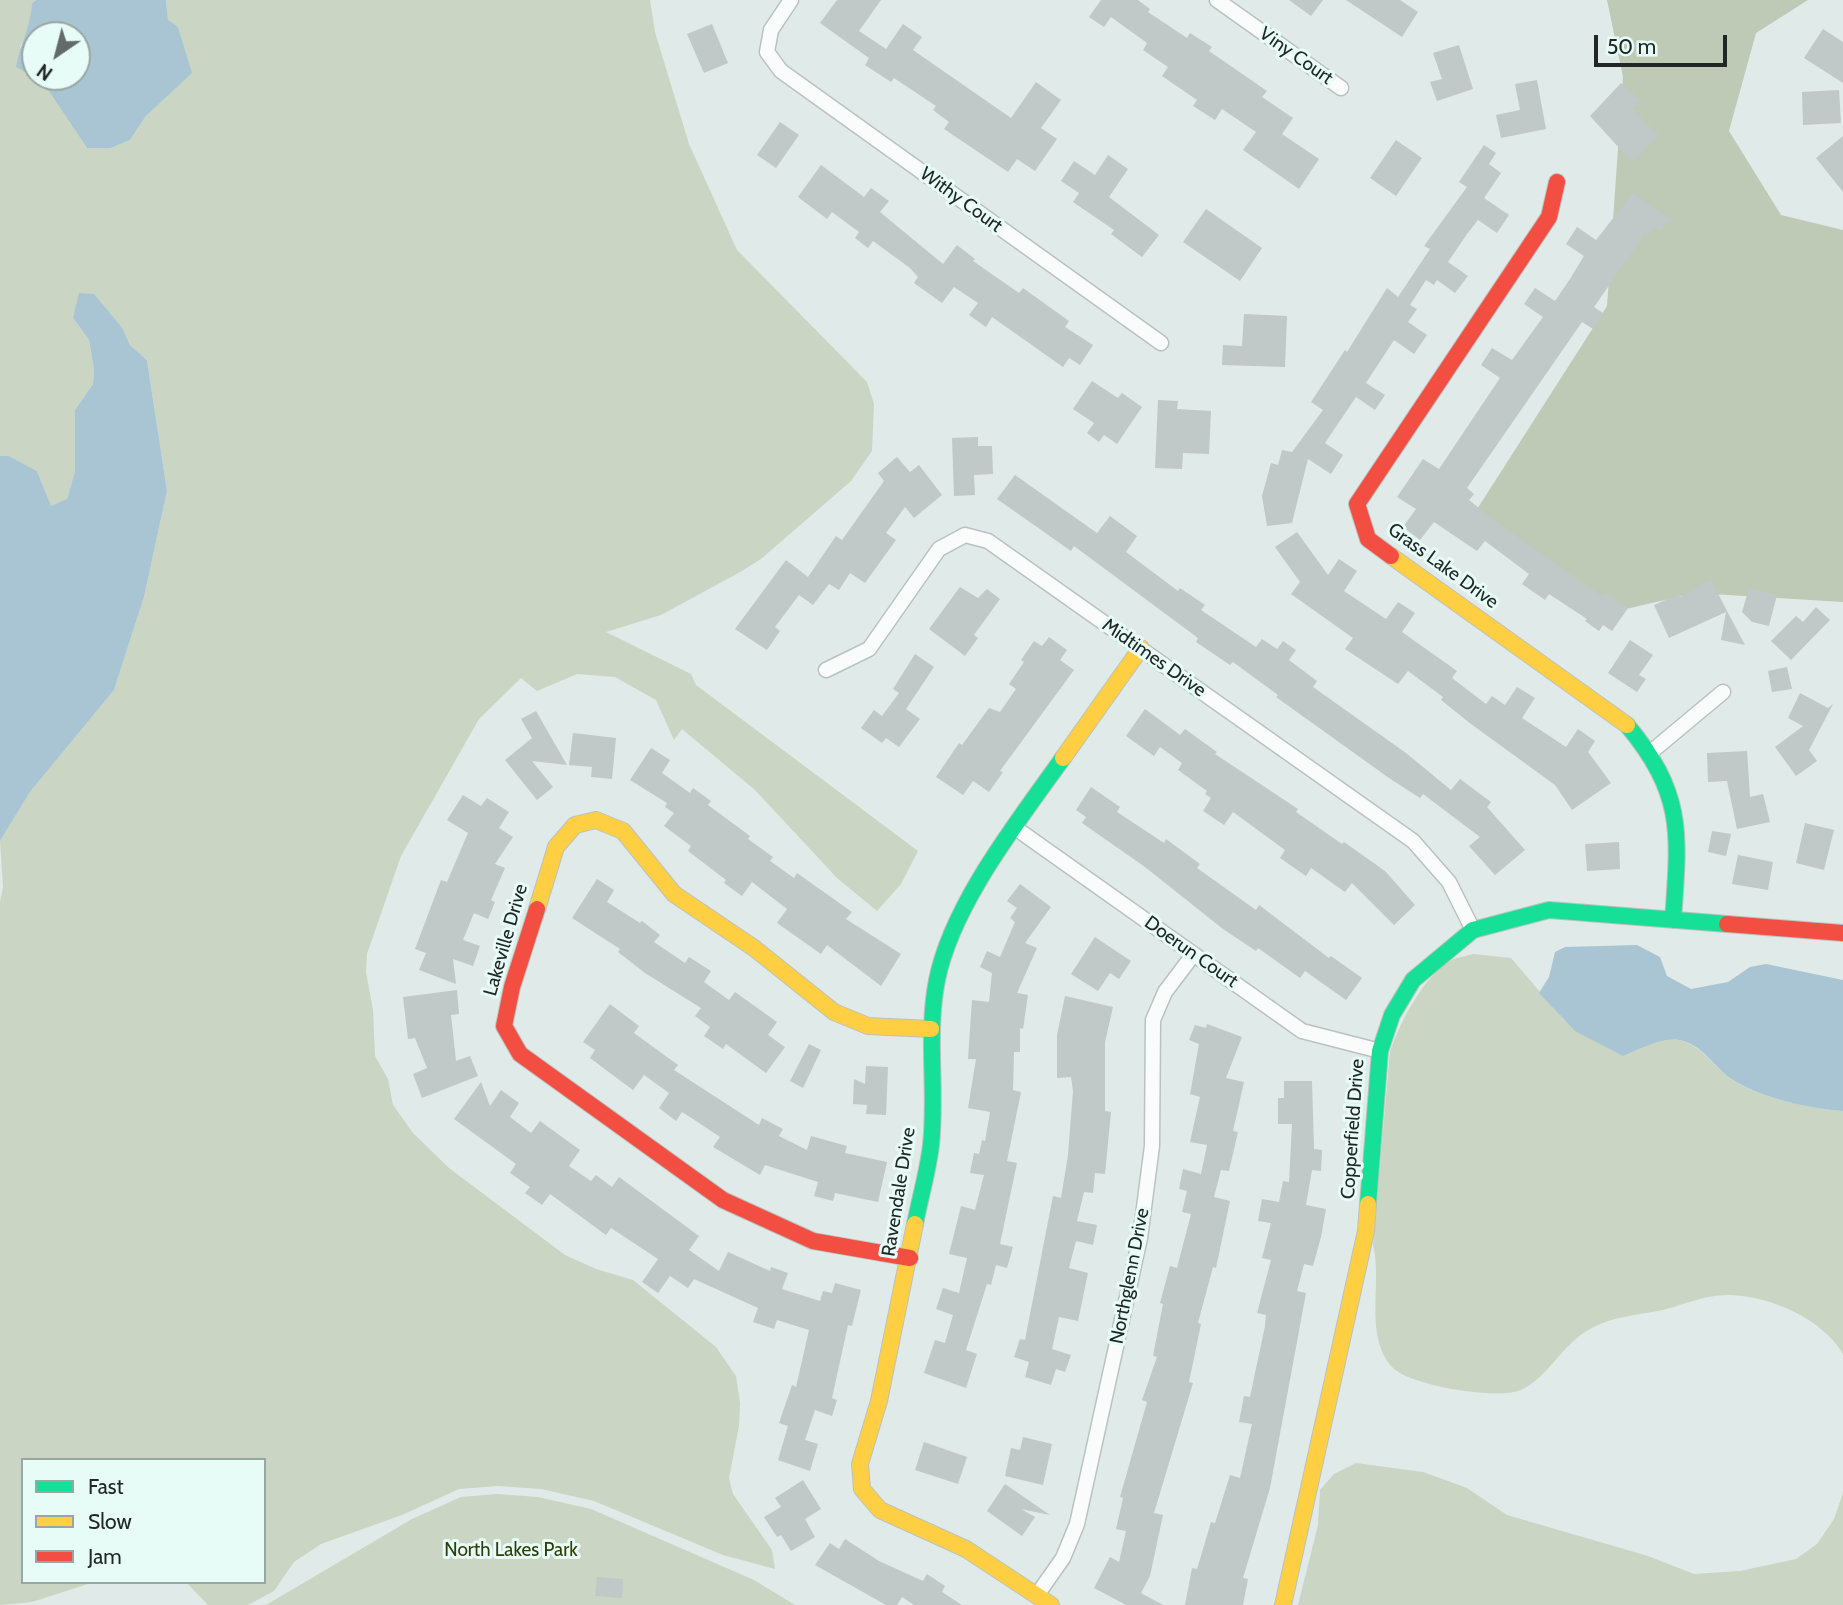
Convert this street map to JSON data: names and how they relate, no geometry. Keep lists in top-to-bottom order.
{
  "streets": {
    "street": [
      "Viny Court",
      "Withy Court",
      "Grass Lake Drive",
      "Midtimes Drive",
      "Lakeville Drive",
      "Doerun Court",
      "Copperfield Drive",
      "Ravendale Drive",
      "Northglenn Drive"
    ]
  },
  "crossings": [
    ["Grass Lake Drive", "Copperfield Drive"],
    ["Midtimes Drive", "Copperfield Drive"],
    ["Midtimes Drive", "Ravendale Drive"],
    ["Lakeville Drive", "Ravendale Drive"],
    ["Doerun Court", "Copperfield Drive"],
    ["Doerun Court", "Ravendale Drive"],
    ["Doerun Court", "Northglenn Drive"],
    ["Ravendale Drive", "Northglenn Drive"]
  ],
  "parks": ["North Lakes Park"],
  "legend": ["Fast", "Slow", "Jam"],
  "scale_bar": "50 m",
  "north": "bottom left"
}
